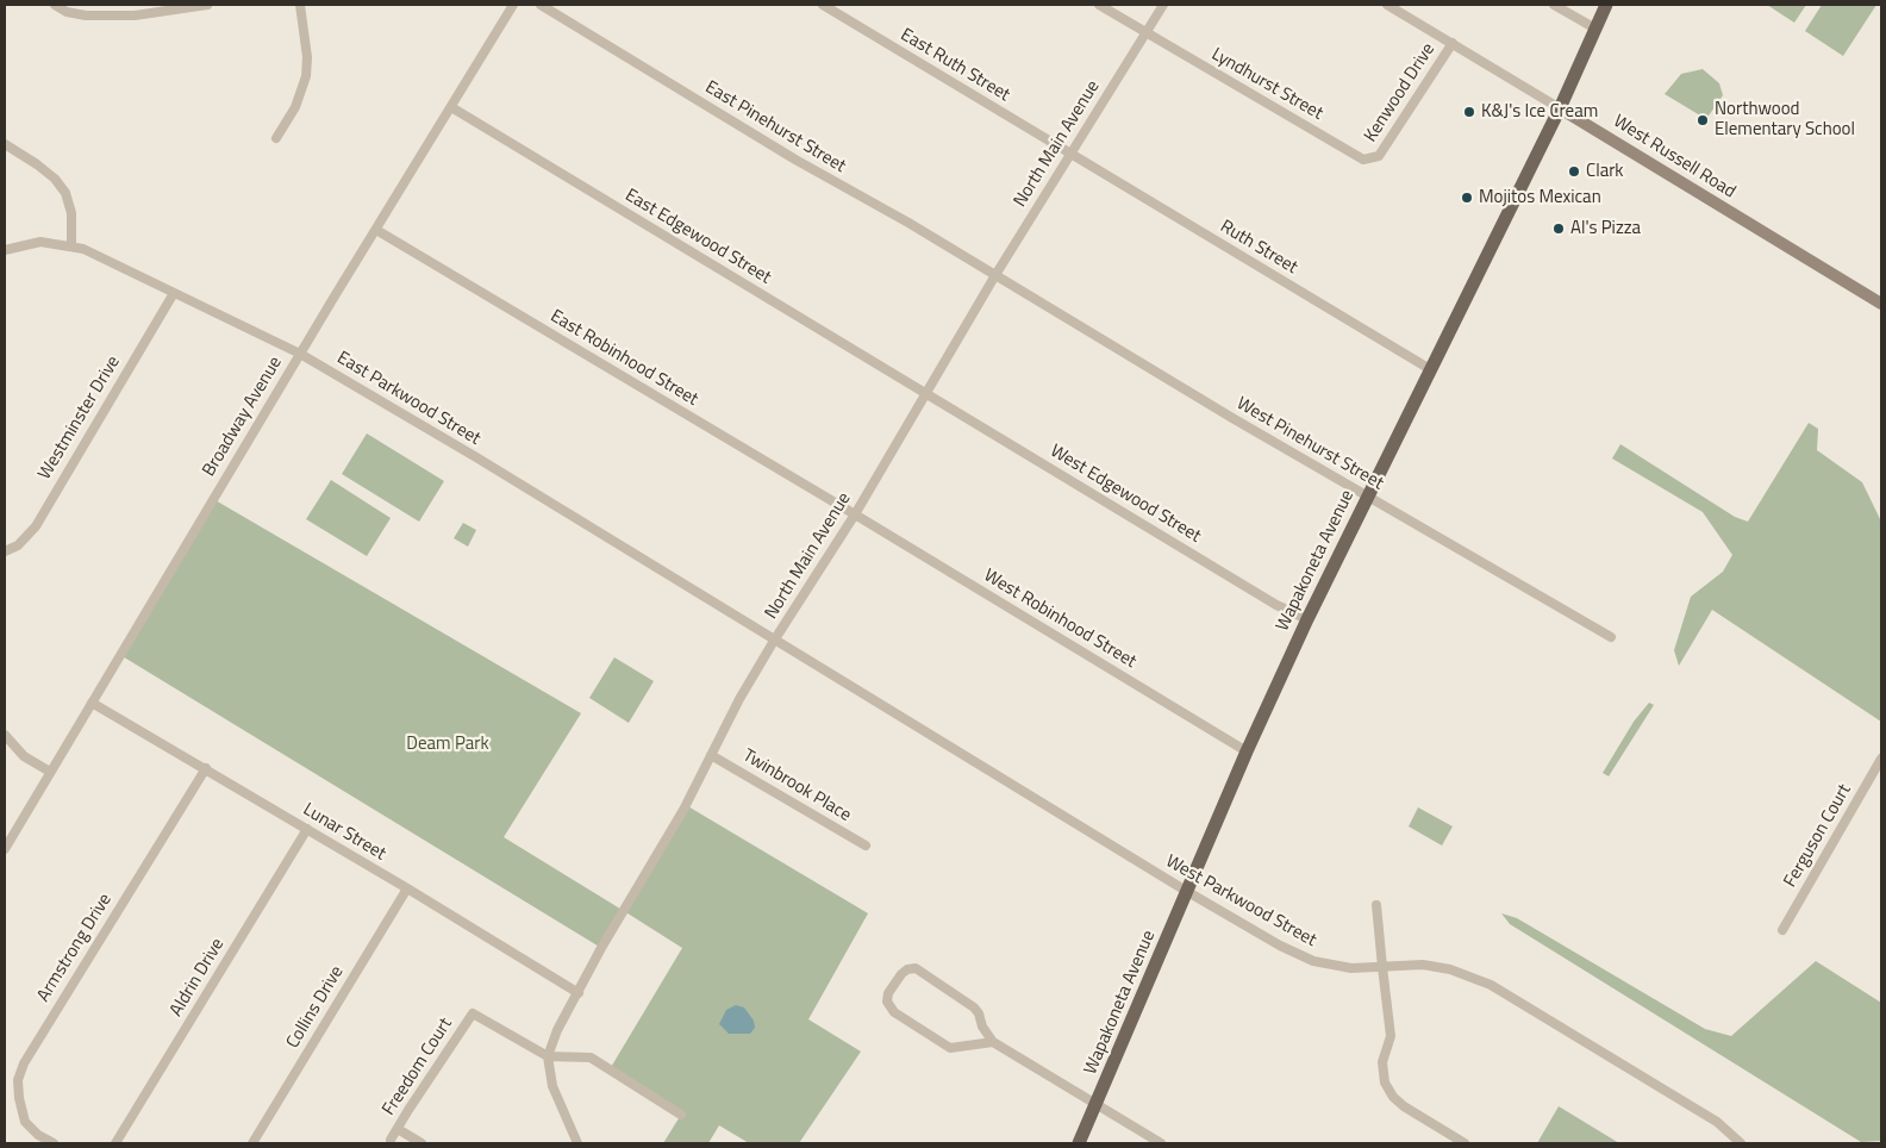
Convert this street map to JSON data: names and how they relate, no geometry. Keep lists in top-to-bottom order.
{
  "streets": {
    "main road": ["West Russell Road", "Wapakoneta Avenue"],
    "street": [
      "East Ruth Street",
      "Lyndhurst Street",
      "Kenwood Drive",
      "East Pinehurst Street",
      "North Main Avenue",
      "East Edgewood Street",
      "Ruth Street",
      "East Robinhood Street",
      "East Parkwood Street",
      "Broadway Avenue",
      "Westminster Drive",
      "West Pinehurst Street",
      "West Edgewood Street",
      "West Robinhood Street",
      "Twinbrook Place",
      "Lunar Street",
      "Ferguson Court",
      "West Parkwood Street",
      "Armstrong Drive",
      "Aldrin Drive",
      "Collins Drive",
      "Freedom Court"
    ]
  },
  "crossings": [
    ["East Ruth Street", "North Main Avenue"],
    ["East Ruth Street", "Ruth Street"],
    ["Lyndhurst Street", "Kenwood Drive"],
    ["Lyndhurst Street", "North Main Avenue"],
    ["Kenwood Drive", "West Russell Road"],
    ["East Pinehurst Street", "North Main Avenue"],
    ["East Pinehurst Street", "West Pinehurst Street"],
    ["North Main Avenue", "East Edgewood Street"],
    ["North Main Avenue", "Ruth Street"],
    ["North Main Avenue", "East Robinhood Street"],
    ["North Main Avenue", "East Parkwood Street"],
    ["North Main Avenue", "West Pinehurst Street"],
    ["North Main Avenue", "West Edgewood Street"],
    ["North Main Avenue", "West Robinhood Street"],
    ["North Main Avenue", "Twinbrook Place"],
    ["North Main Avenue", "Lunar Street"],
    ["North Main Avenue", "West Parkwood Street"],
    ["North Main Avenue", "Freedom Court"],
    ["West Russell Road", "Wapakoneta Avenue"],
    ["East Edgewood Street", "Broadway Avenue"],
    ["East Edgewood Street", "West Edgewood Street"],
    ["Ruth Street", "Wapakoneta Avenue"],
    ["East Robinhood Street", "Broadway Avenue"],
    ["East Robinhood Street", "West Robinhood Street"],
    ["East Parkwood Street", "Broadway Avenue"],
    ["East Parkwood Street", "Westminster Drive"],
    ["East Parkwood Street", "West Parkwood Street"],
    ["Broadway Avenue", "Lunar Street"],
    ["West Pinehurst Street", "Wapakoneta Avenue"],
    ["West Edgewood Street", "Wapakoneta Avenue"],
    ["Wapakoneta Avenue", "West Robinhood Street"],
    ["Wapakoneta Avenue", "West Parkwood Street"],
    ["Lunar Street", "Armstrong Drive"],
    ["Lunar Street", "Aldrin Drive"],
    ["Lunar Street", "Collins Drive"]
  ],
  "parks": ["Deam Park"],
  "places": [
    "K&J's Ice Cream",
    "Northwood Elementary School",
    "Clark",
    "Mojitos Mexican",
    "Al's Pizza"
  ]
}
